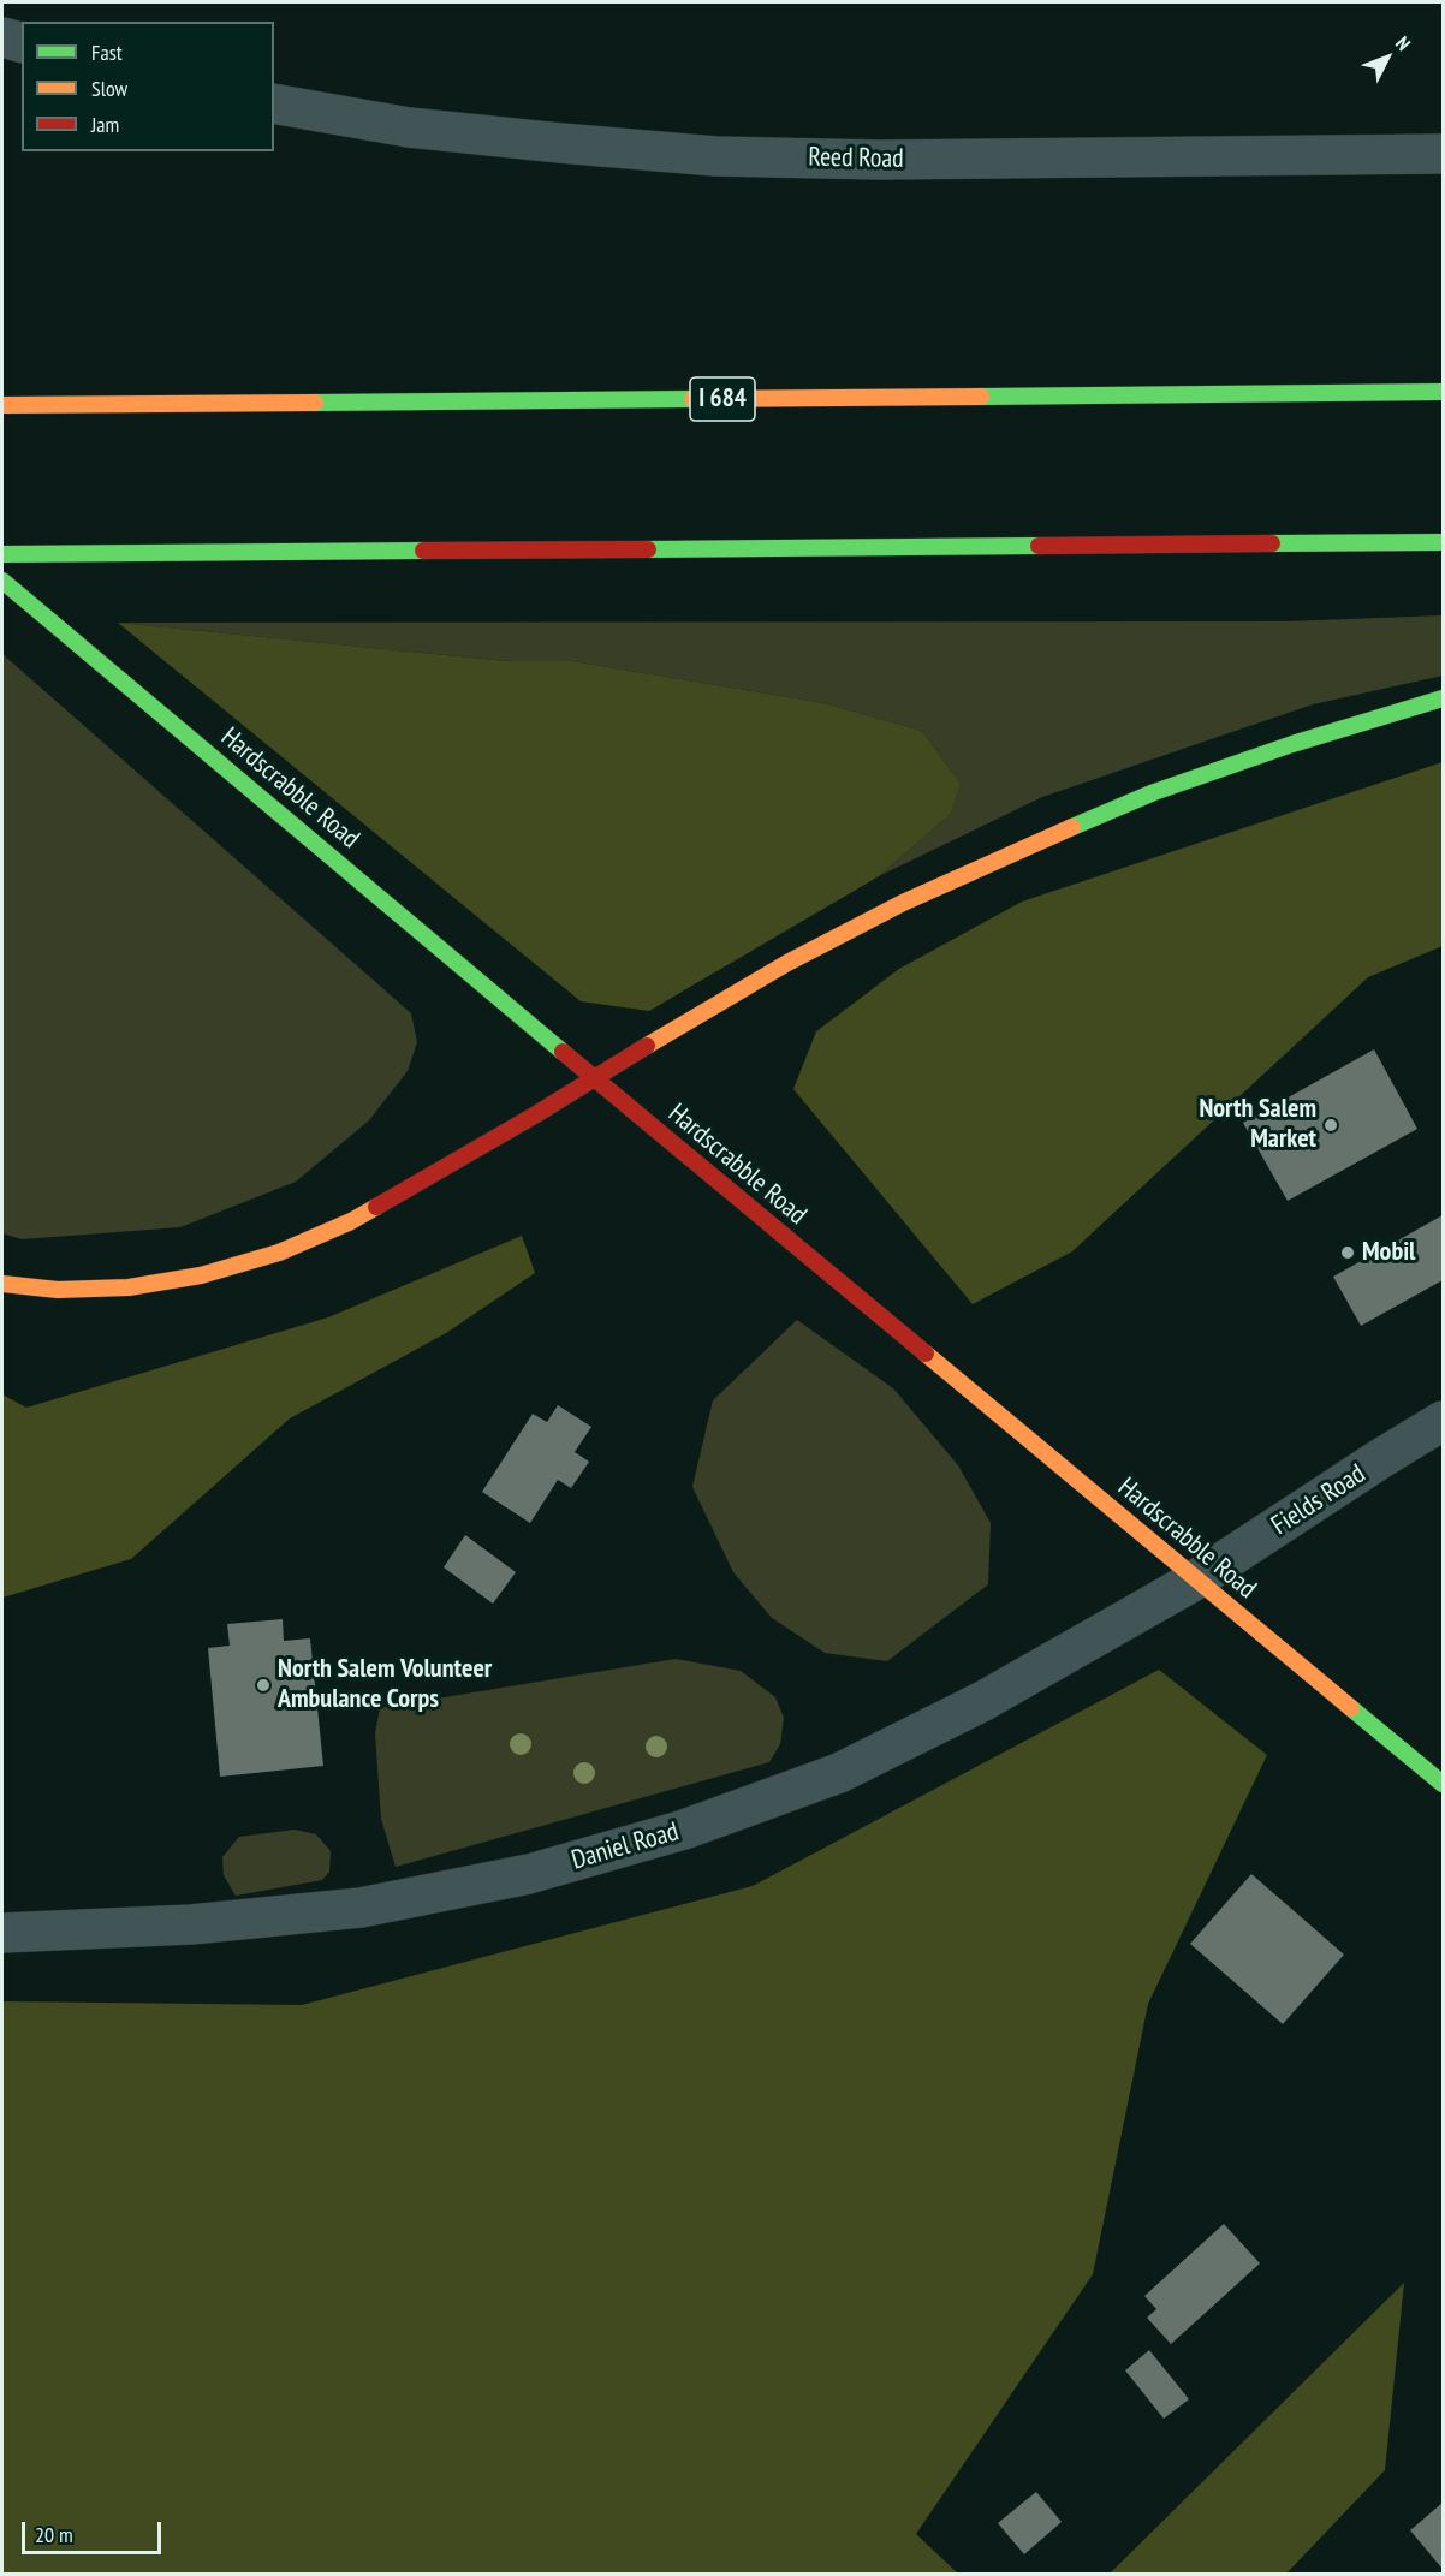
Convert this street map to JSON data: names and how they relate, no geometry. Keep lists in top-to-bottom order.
{
  "streets": {
    "main road": ["I 684", "Hardscrabble Road"],
    "street": ["Reed Road", "Fields Road", "Daniel Road"]
  },
  "crossings": [
    ["Hardscrabble Road", "Fields Road"],
    ["Hardscrabble Road", "Daniel Road"],
    ["Fields Road", "Daniel Road"]
  ],
  "places": ["North Salem Market", "Mobil", "North Salem Volunteer Ambulance Corps"],
  "legend": ["Fast", "Slow", "Jam"],
  "scale_bar": "20 m",
  "north": "top right"
}
